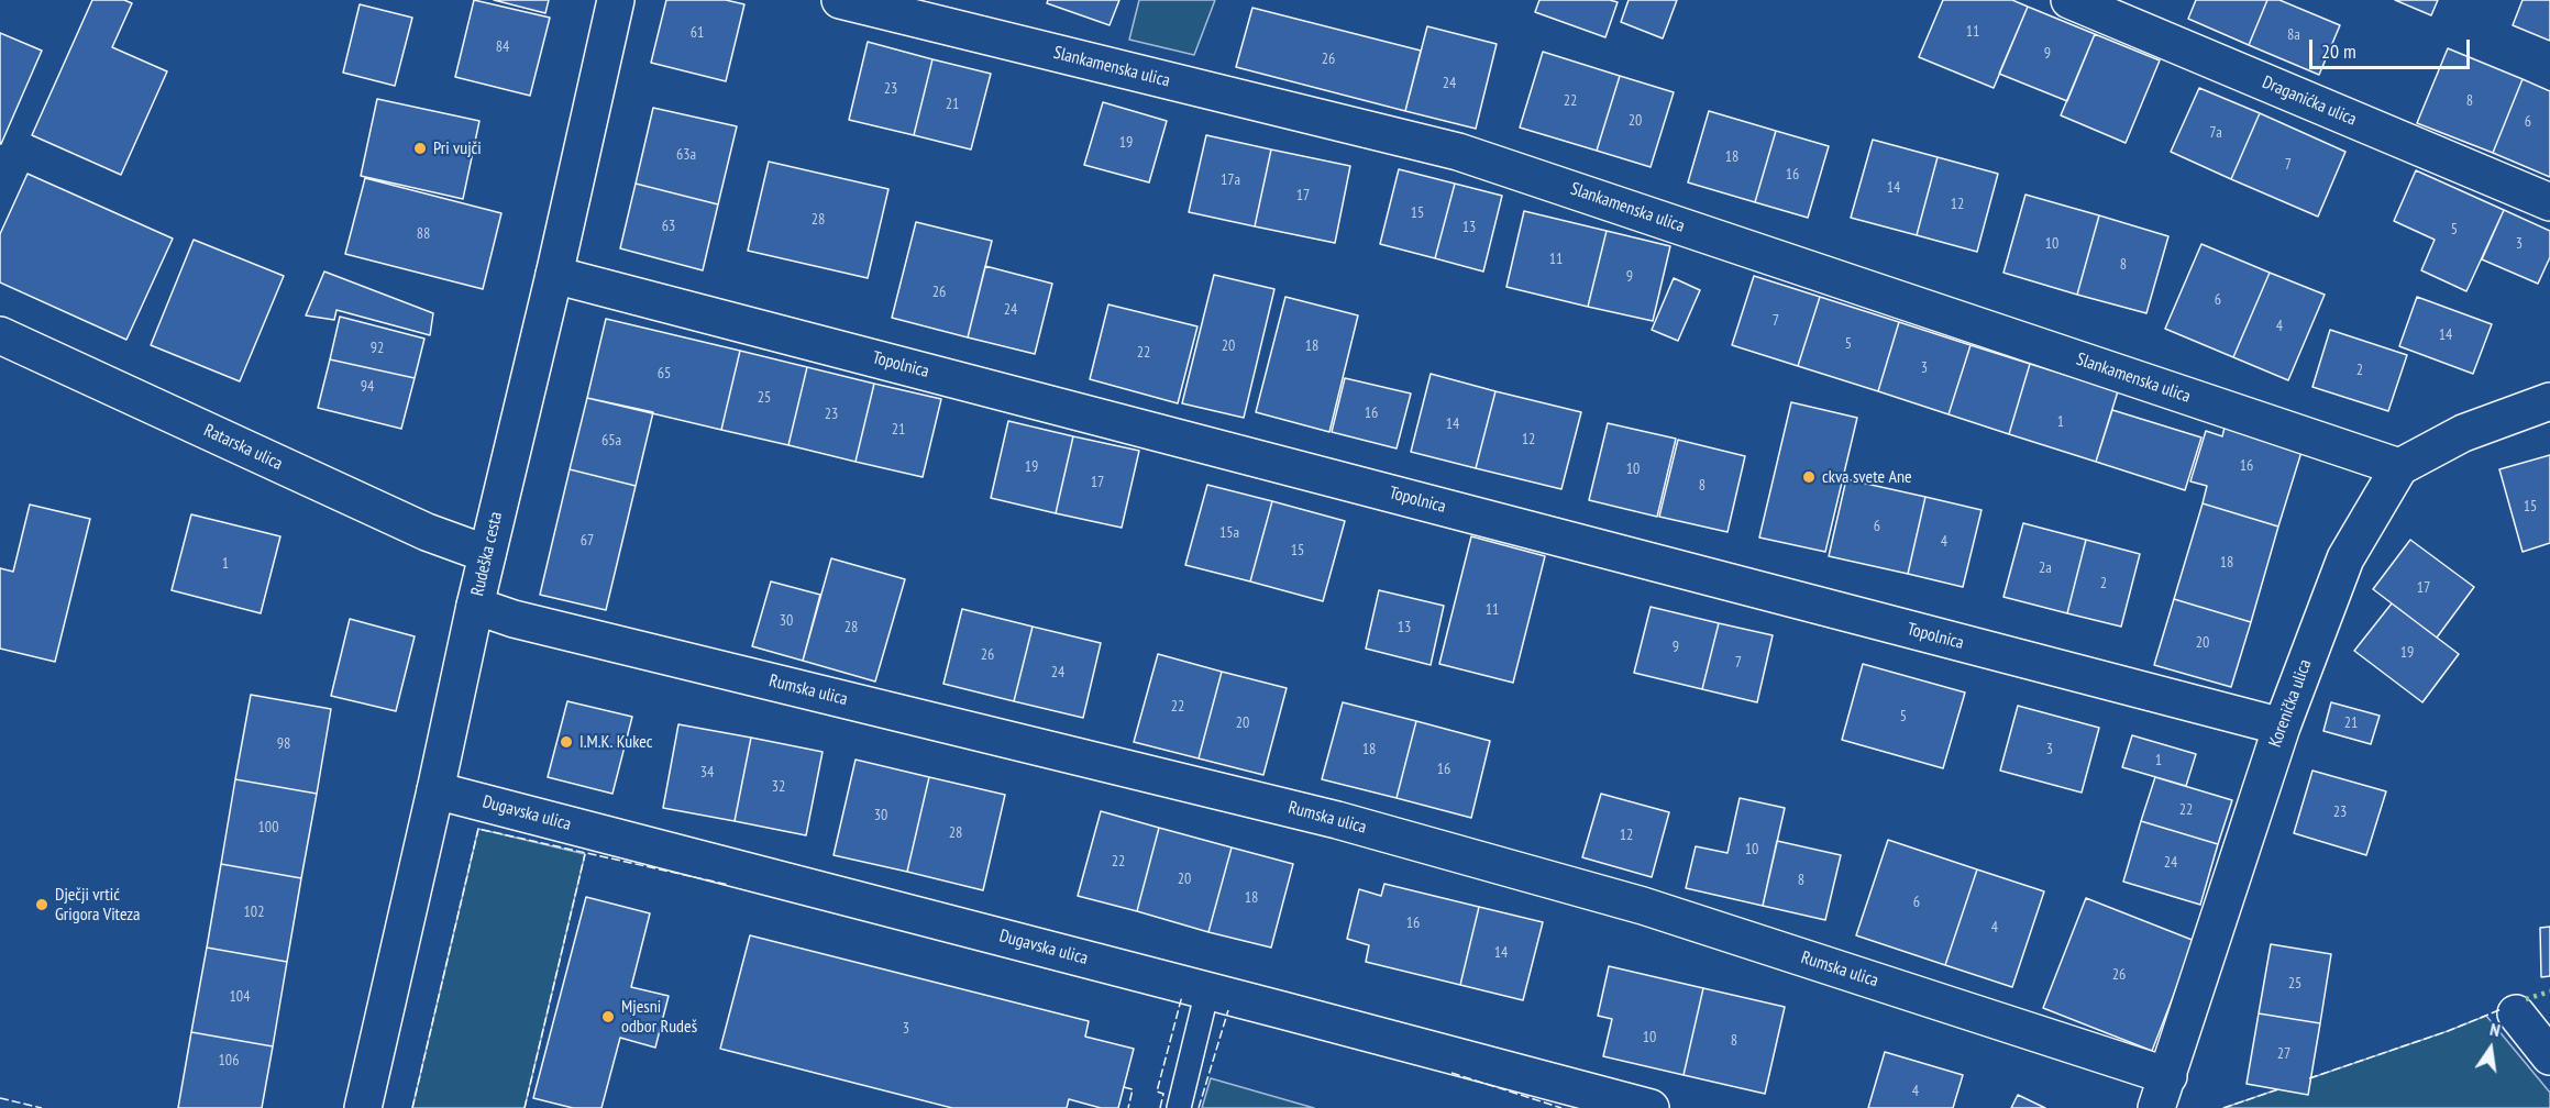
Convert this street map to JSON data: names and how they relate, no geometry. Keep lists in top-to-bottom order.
{
  "streets": {
    "street": [
      "Slankamenska ulica",
      "Draganićka ulica",
      "Topolnica",
      "Ratarska ulica",
      "Rudeška cesta",
      "Rumska ulica",
      "Korenička ulica",
      "Dugavska ulica"
    ]
  },
  "crossings": [
    ["Slankamenska ulica", "Korenička ulica"],
    ["Topolnica", "Rudeška cesta"],
    ["Topolnica", "Korenička ulica"],
    ["Ratarska ulica", "Rudeška cesta"],
    ["Rudeška cesta", "Rumska ulica"],
    ["Rudeška cesta", "Dugavska ulica"],
    ["Rumska ulica", "Korenička ulica"]
  ],
  "places": [
    "Pri vujči",
    "ckva svete Ane",
    "I.M.K. Kukec",
    "Dječji vrtić Grigora Viteza",
    "Mjesni odbor Rudeš"
  ],
  "house_numbers": [
    "11",
    "61",
    "8a",
    "84",
    "9",
    "26",
    "24",
    "23",
    "22",
    "8",
    "21",
    "20",
    "6",
    "7a",
    "19",
    "63a",
    "18",
    "7",
    "16",
    "17a",
    "14",
    "17",
    "12",
    "15",
    "28",
    "63",
    "13",
    "5",
    "88",
    "10",
    "3",
    "11",
    "8",
    "9",
    "26",
    "6",
    "24",
    "7",
    "4",
    "14",
    "5",
    "20",
    "18",
    "92",
    "22",
    "3",
    "2",
    "65",
    "94",
    "25",
    "16",
    "23",
    "1",
    "14",
    "21",
    "12",
    "65a",
    "16",
    "19",
    "10",
    "17",
    "8",
    "15",
    "6",
    "15a",
    "67",
    "4",
    "15",
    "18",
    "1",
    "2a",
    "2",
    "17",
    "11",
    "30",
    "28",
    "13",
    "20",
    "9",
    "19",
    "26",
    "7",
    "24",
    "22",
    "5",
    "20",
    "21",
    "98",
    "18",
    "3",
    "1",
    "16",
    "34",
    "32",
    "22",
    "23",
    "30",
    "100",
    "28",
    "12",
    "10",
    "22",
    "24",
    "20",
    "8",
    "18",
    "6",
    "102",
    "16",
    "4",
    "14",
    "26",
    "25",
    "104",
    "3",
    "10",
    "8",
    "27",
    "106",
    "4"
  ],
  "scale_bar": "20 m",
  "north": "top"
}
